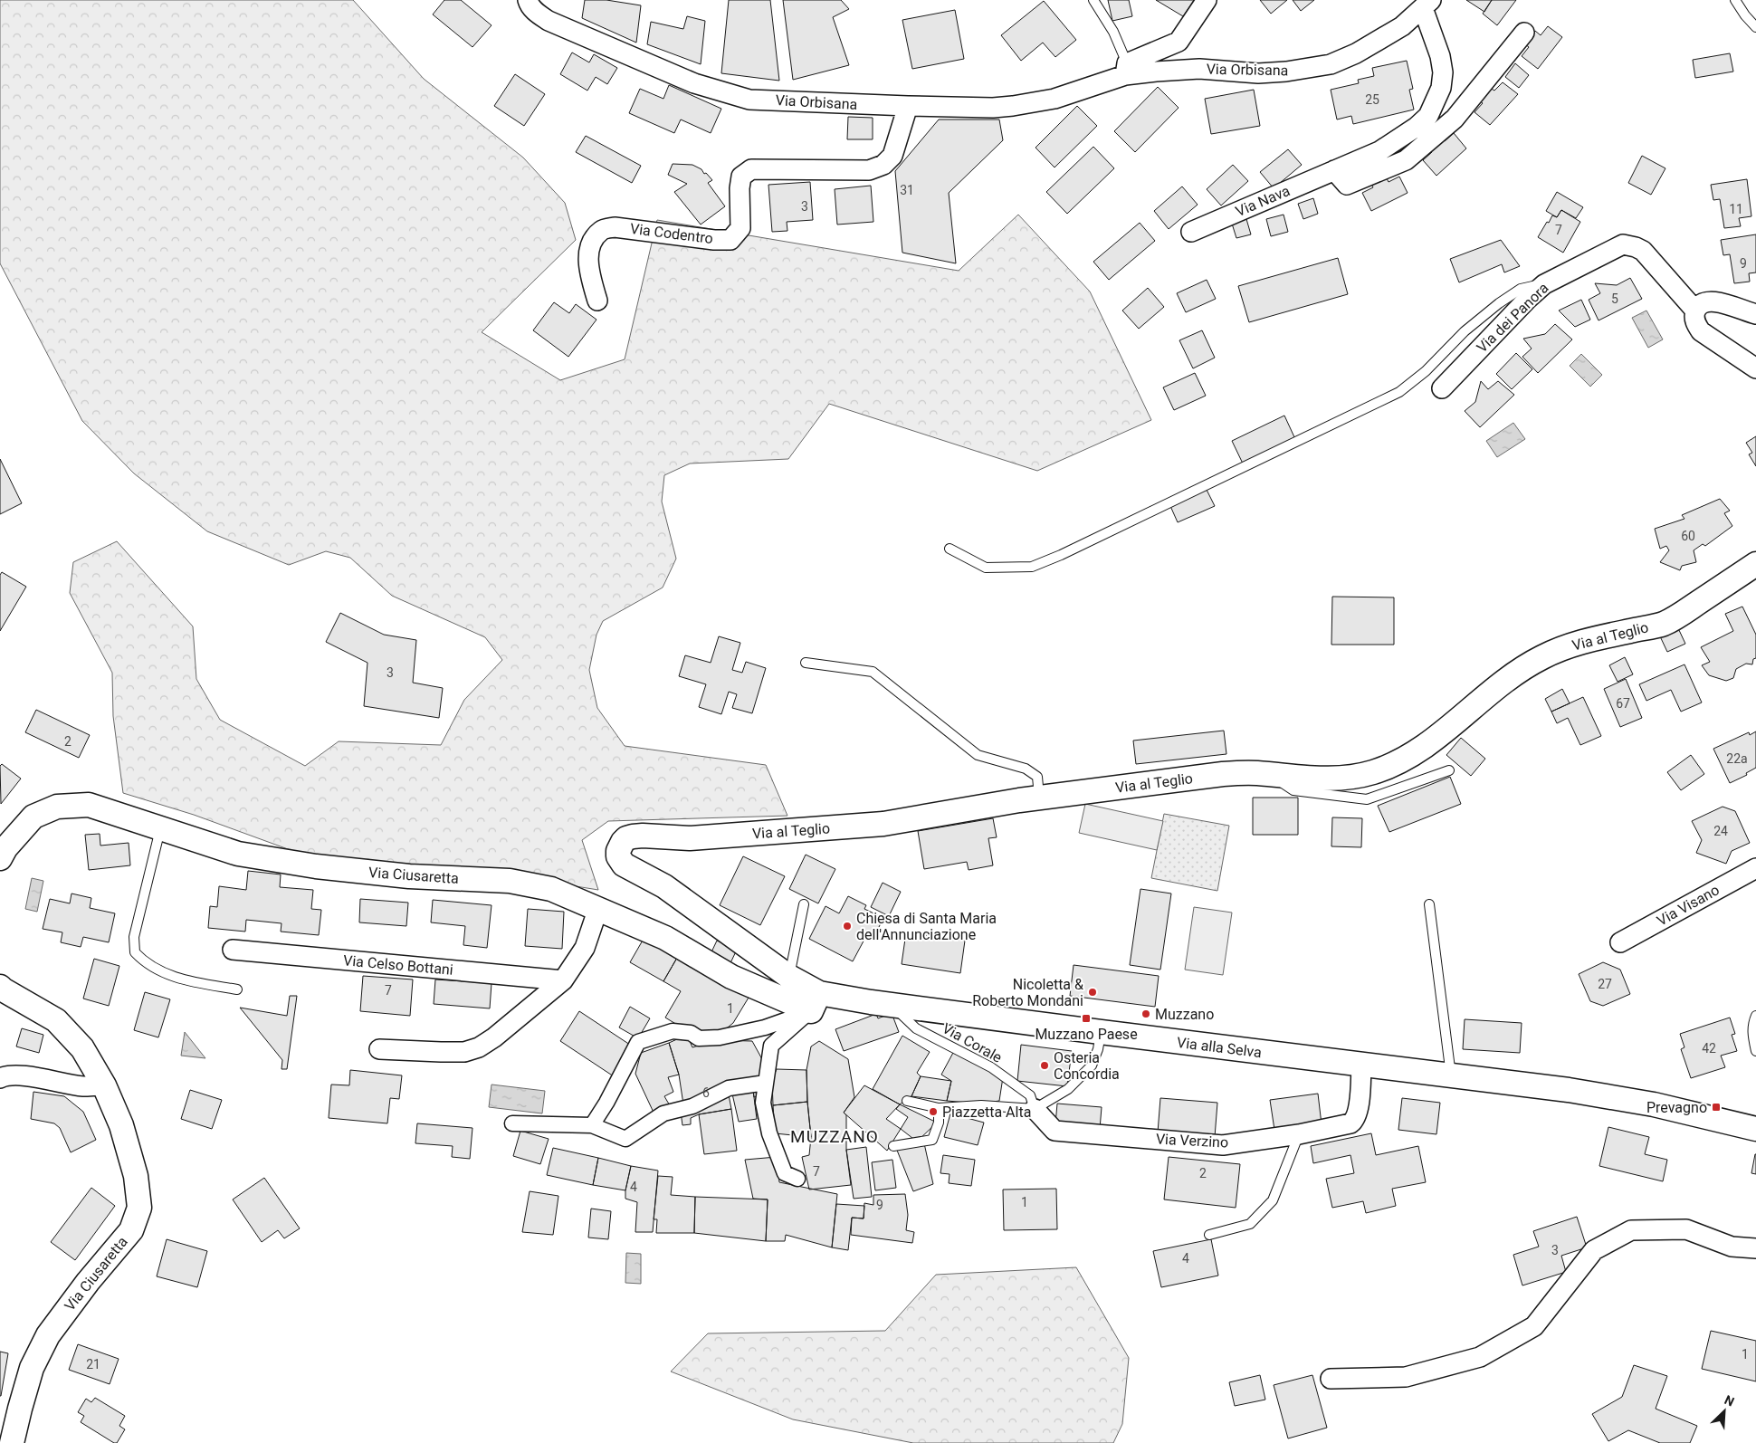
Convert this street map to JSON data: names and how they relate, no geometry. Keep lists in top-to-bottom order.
{
  "streets": {
    "street": [
      "Via Orbisana",
      "Via Nava",
      "Via Codentro",
      "Via dei Panora",
      "Via al Teglio",
      "Via Ciusaretta",
      "Via Visano",
      "Via Celso Bottani",
      "Via alla Selva",
      "Via Verzino"
    ],
    "lane": ["Via Corale"]
  },
  "crossings": [
    ["Via Orbisana", "Via Nava"],
    ["Via Orbisana", "Via Codentro"],
    ["Via al Teglio", "Via Ciusaretta"],
    ["Via al Teglio", "Via Corale"],
    ["Via al Teglio", "Via alla Selva"],
    ["Via Corale", "Via alla Selva"],
    ["Via Corale", "Via Verzino"],
    ["Via alla Selva", "Via Verzino"]
  ],
  "districts": ["MUZZANO"],
  "places": {
    "other": [
      "Chiesa di Santa Maria dell'Annunciazione",
      "Nicoletta & Roberto Mondani",
      "Muzzano",
      "Osteria Concordia",
      "Piazzetta Alta"
    ],
    "transit": ["Muzzano Paese", "Prevagno"]
  },
  "house_numbers": [
    "25",
    "31",
    "3",
    "11",
    "7",
    "9",
    "5",
    "60",
    "3",
    "67",
    "2",
    "22a",
    "24",
    "27",
    "7",
    "1",
    "42",
    "6",
    "7",
    "2",
    "4",
    "1",
    "9",
    "3",
    "4",
    "1",
    "21"
  ],
  "north": "top right"
}
